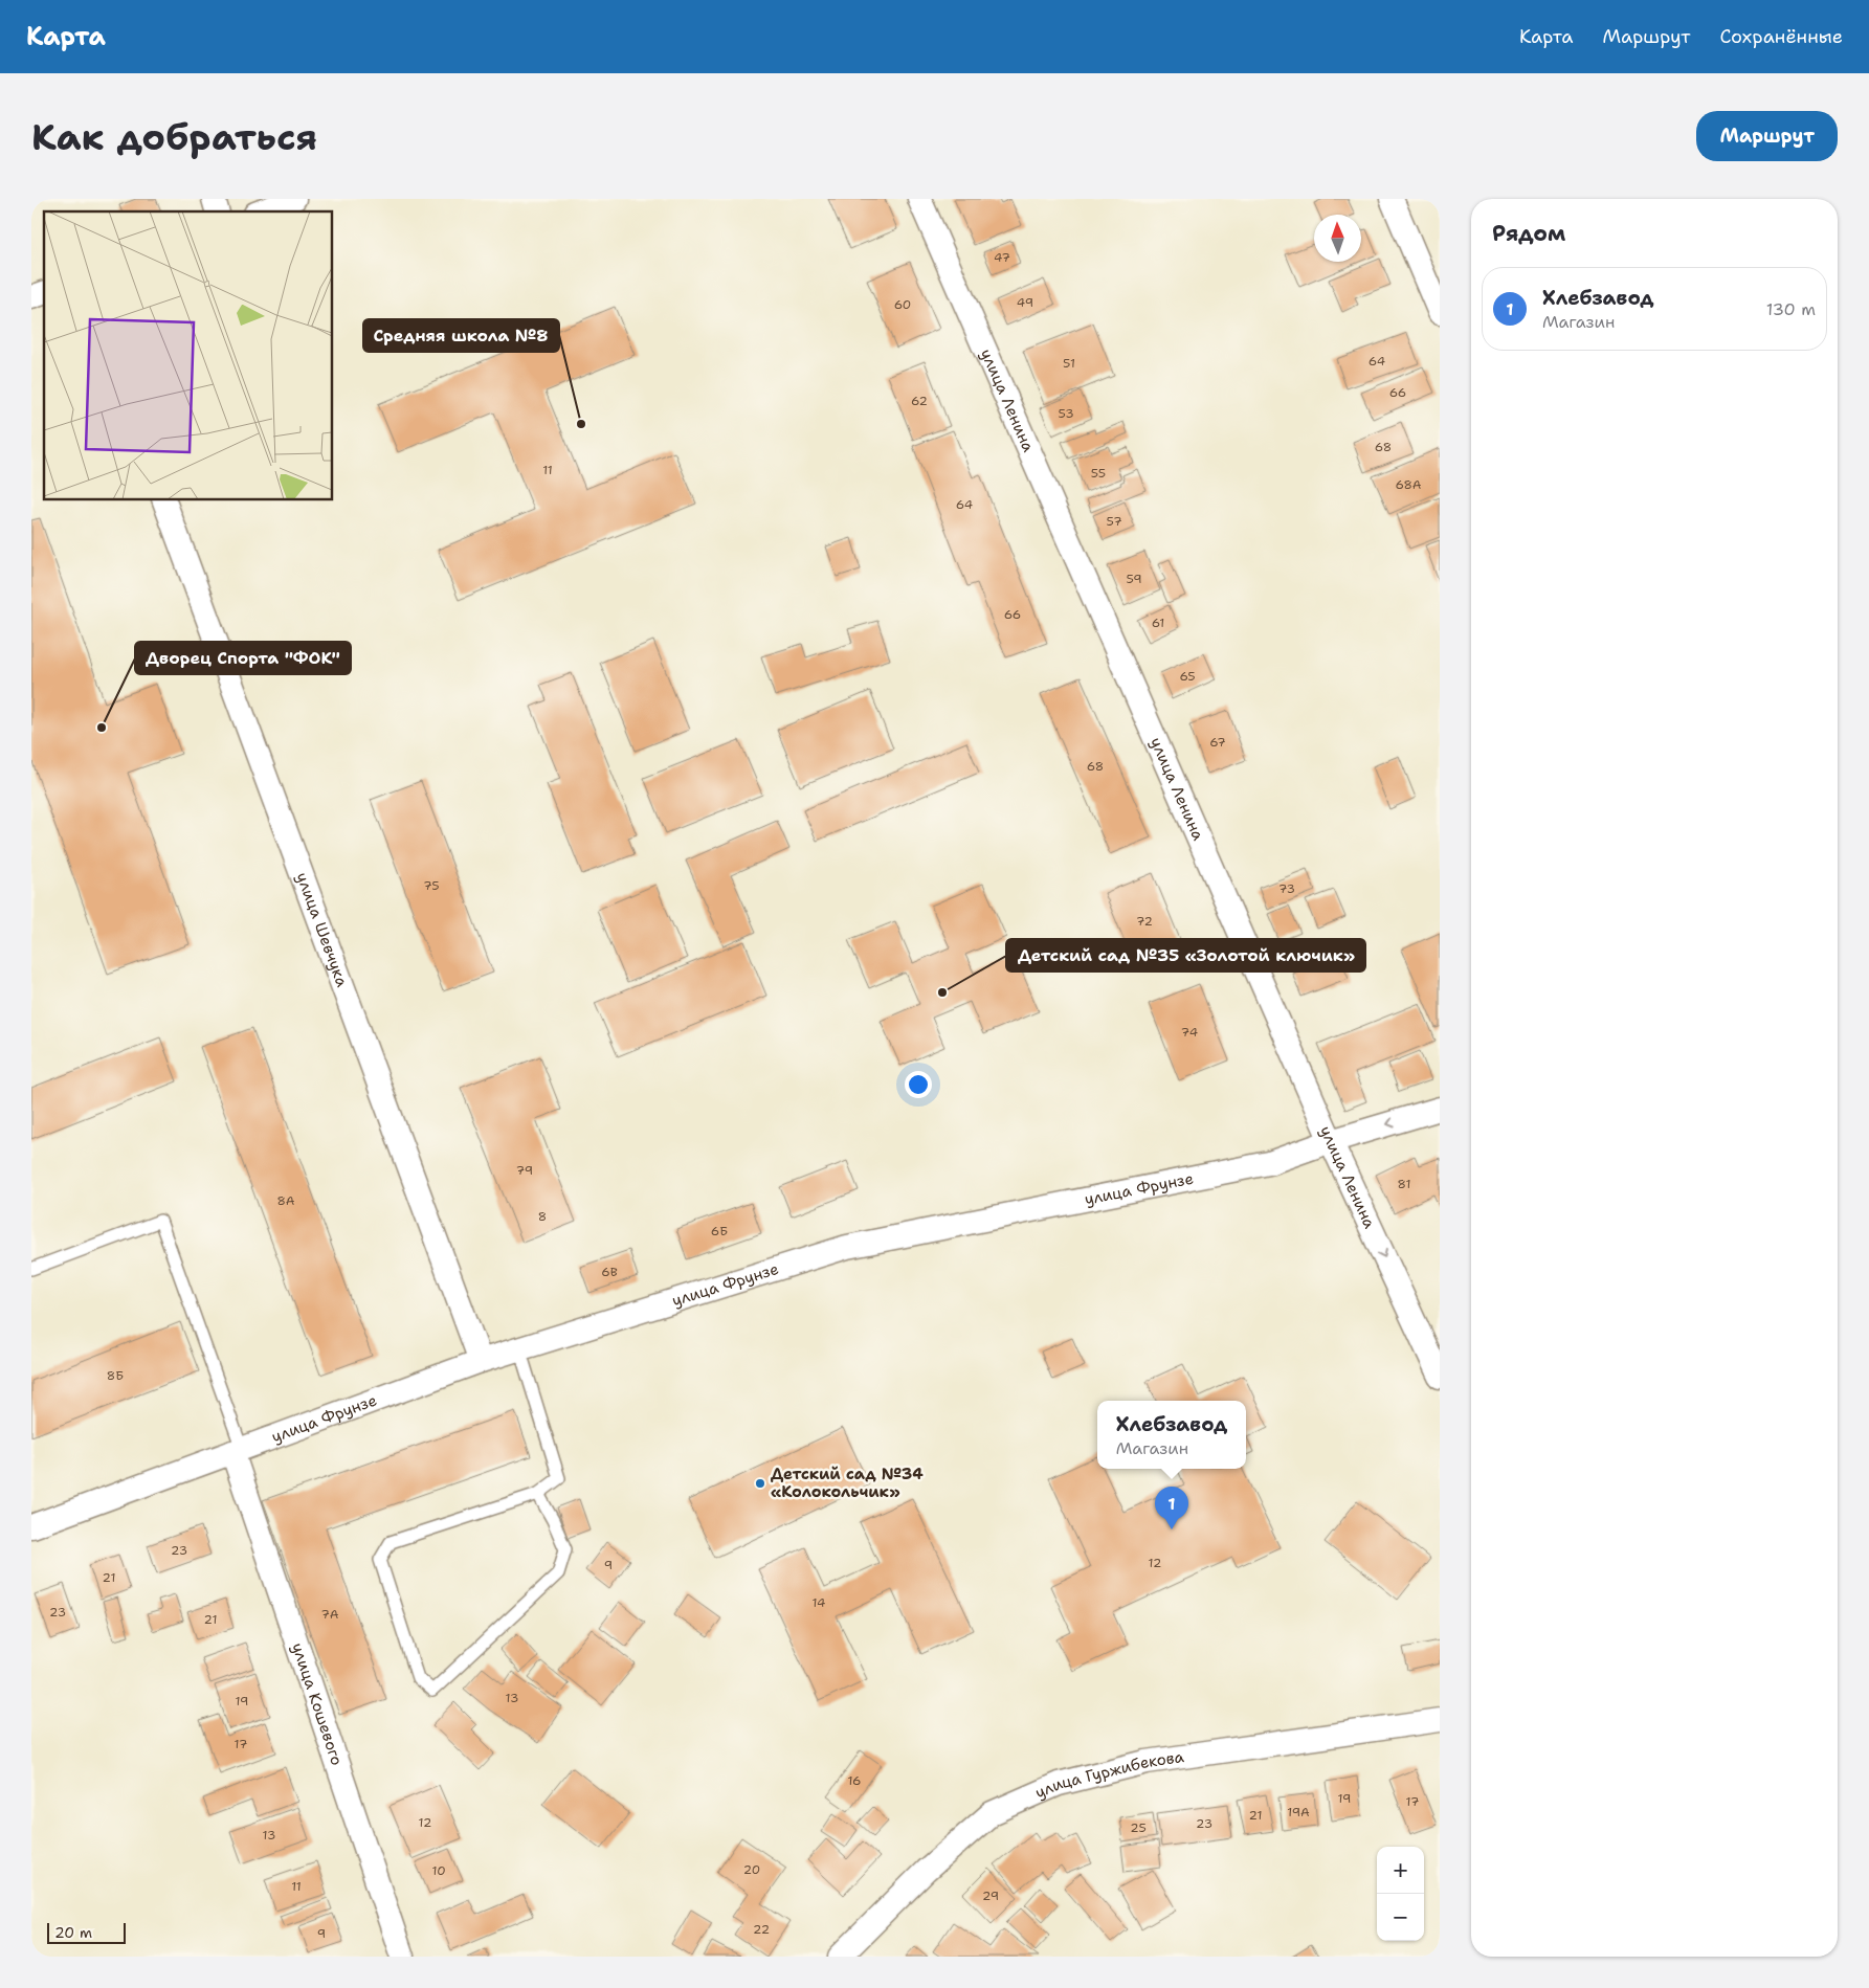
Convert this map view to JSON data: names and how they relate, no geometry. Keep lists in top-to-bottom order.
{
  "streets": {
    "street": [
      "улица Ленина",
      "улица Шевчука",
      "улица Фрунзе",
      "улица Кошевого",
      "улица Гуржибекова"
    ]
  },
  "crossings": [
    ["улица Ленина", "улица Фрунзе"],
    ["улица Шевчука", "улица Фрунзе"],
    ["улица Фрунзе", "улица Кошевого"]
  ],
  "places": [
    "Средняя школа №8",
    "Дворец Спорта \"ФОК\"",
    "Детский сад №35 «Золотой ключик»",
    "Детский сад №34 «Колокольчик»"
  ],
  "house_numbers": [
    "47",
    "49",
    "60",
    "64",
    "51",
    "66",
    "62",
    "53",
    "68",
    "11",
    "55",
    "68А",
    "64",
    "57",
    "59",
    "66",
    "61",
    "65",
    "67",
    "68",
    "75",
    "73",
    "72",
    "74",
    "79",
    "81",
    "8А",
    "8",
    "6Б",
    "6В",
    "8Б",
    "23",
    "12",
    "9",
    "21",
    "14",
    "23",
    "7А",
    "21",
    "13",
    "19",
    "17",
    "16",
    "19",
    "17",
    "19А",
    "21",
    "12",
    "23",
    "25",
    "13",
    "20",
    "10",
    "11",
    "29",
    "22",
    "9"
  ],
  "scale_bar": "20 m",
  "north": "top",
  "page": {
    "header": "Карта",
    "nav": ["Карта", "Маршрут", "Сохранённые"],
    "buttons": "Маршрут",
    "title": "Как добраться",
    "heading": "Рядом",
    "list": [
      {
        "mark": "1",
        "name": "Хлебзавод",
        "note": "Магазин",
        "value": "130 m"
      }
    ],
    "popup": ["Хлебзавод", "Магазин"],
    "pins": "1",
    "map_buttons": ["+", "−"],
    "scale": "20 m"
  }
}
